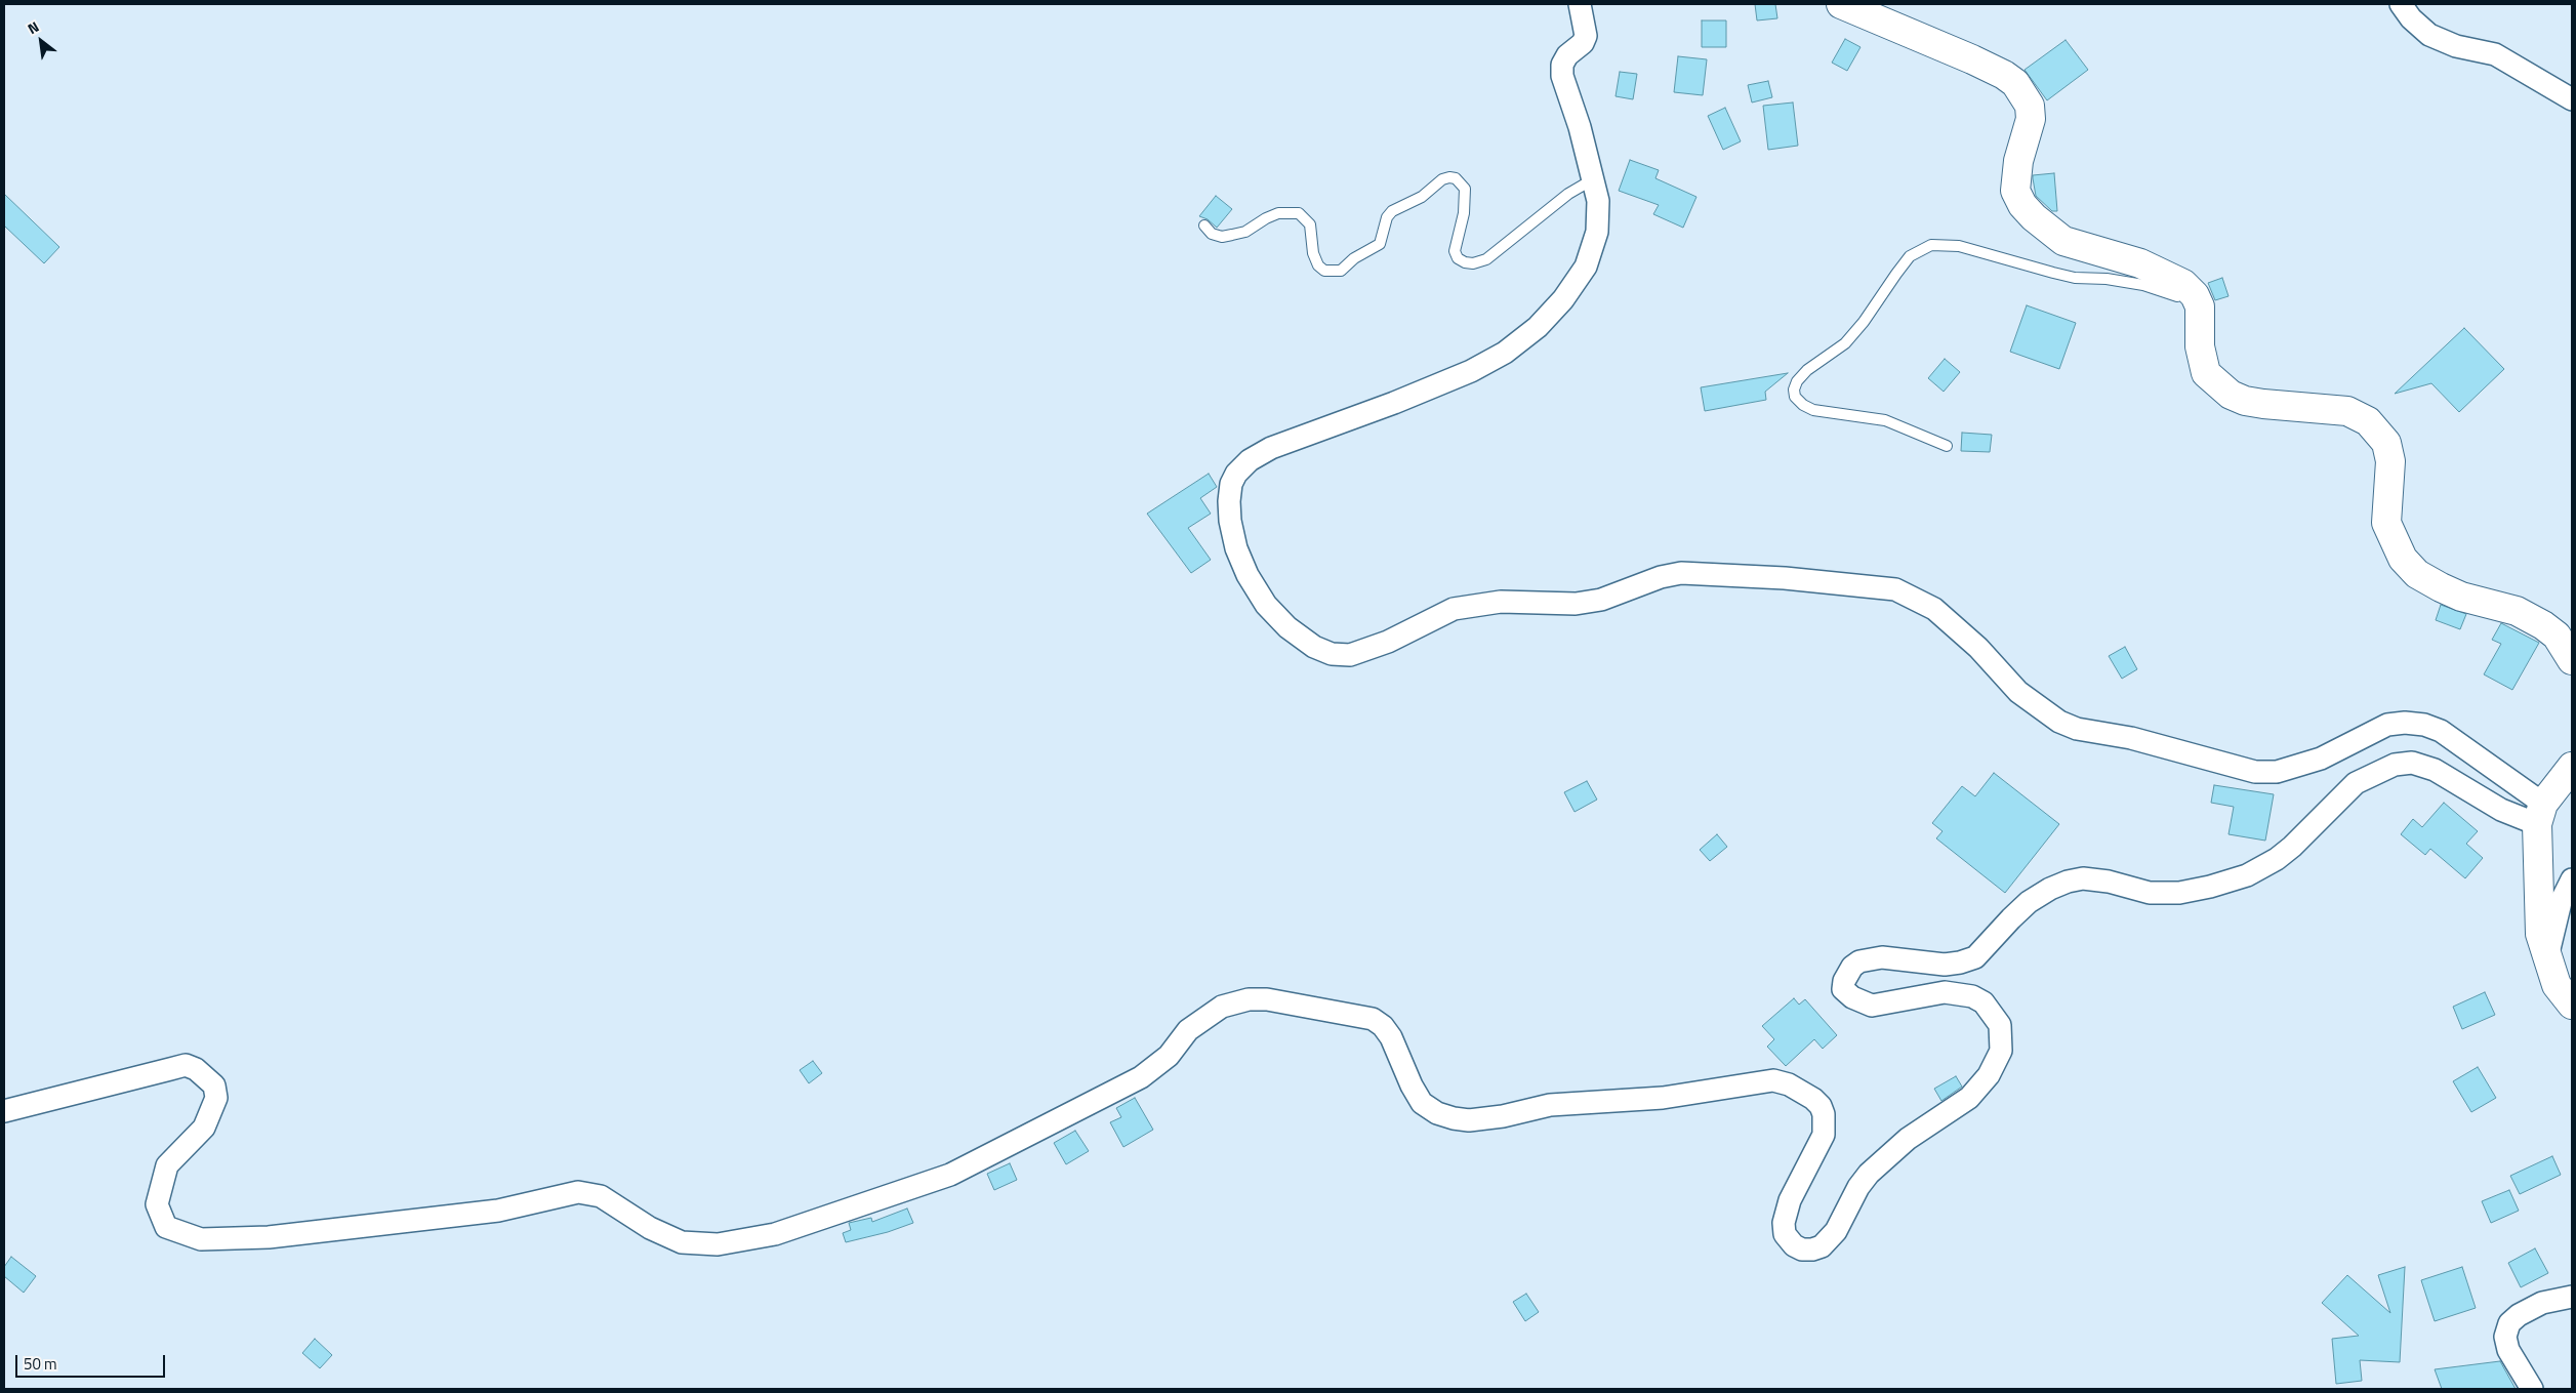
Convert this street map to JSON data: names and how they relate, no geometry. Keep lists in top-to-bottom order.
{
  "scale_bar": "50 m",
  "north": "top left"
}
